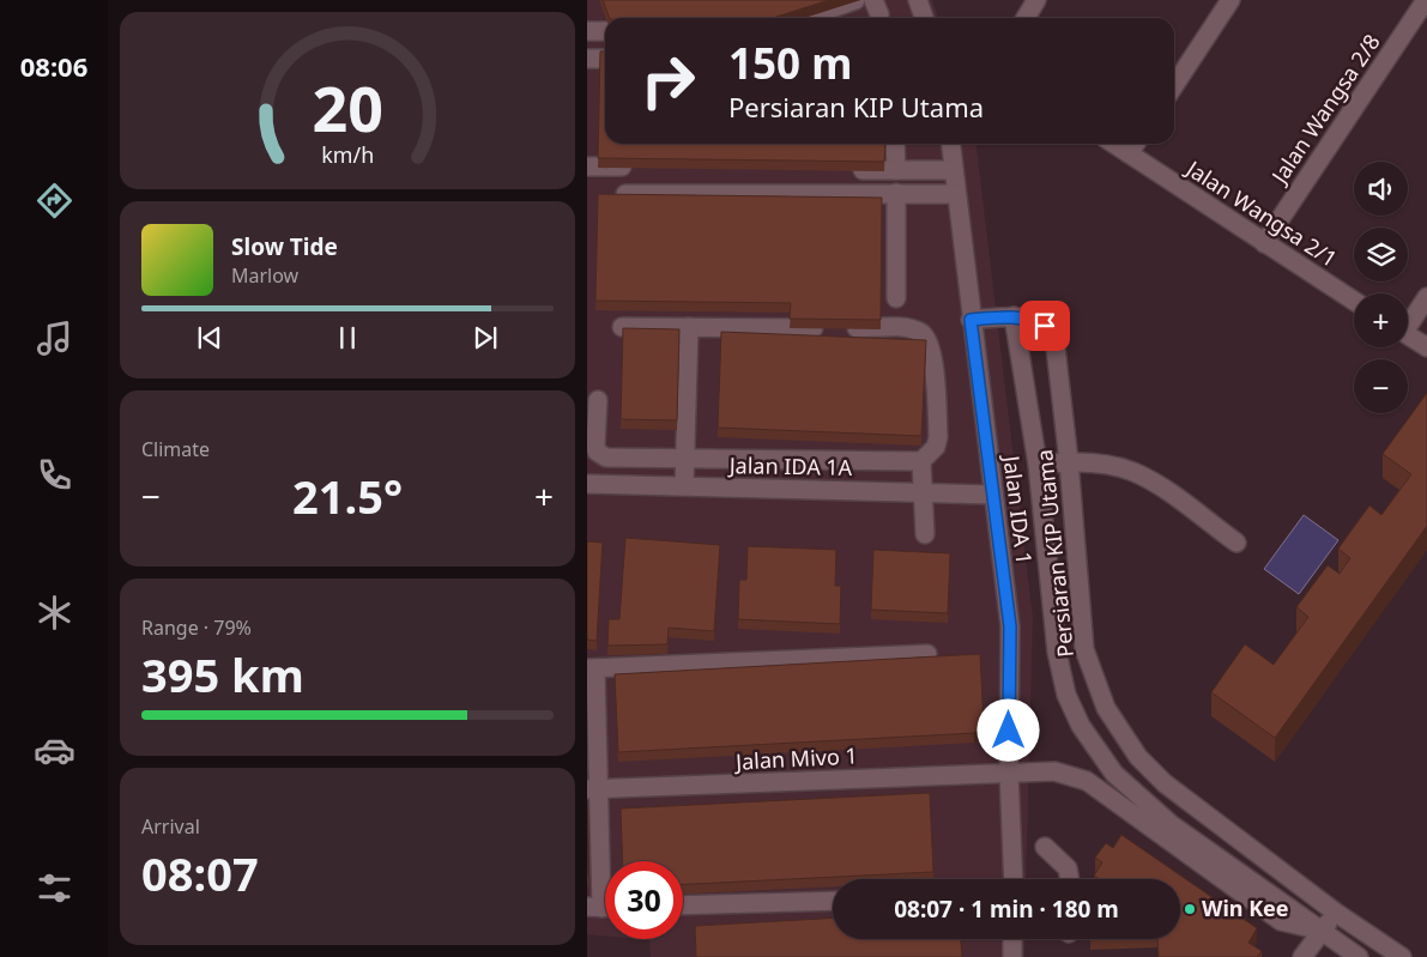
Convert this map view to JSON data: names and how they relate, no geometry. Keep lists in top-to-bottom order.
{
  "streets": {
    "street": [
      "Jalan Wangsa 2/8",
      "Jalan Wangsa 2/1",
      "Jalan IDA 1A",
      "Jalan IDA 1",
      "Persiaran KIP Utama",
      "Jalan Mivo 1"
    ]
  },
  "crossings": [
    ["Jalan Wangsa 2/8", "Jalan Wangsa 2/1"],
    ["Jalan IDA 1A", "Jalan IDA 1"],
    ["Jalan IDA 1", "Persiaran KIP Utama"],
    ["Jalan IDA 1", "Jalan Mivo 1"],
    ["Persiaran KIP Utama", "Jalan Mivo 1"]
  ],
  "places": ["Win Kee"],
  "page": {
    "tabs": "08:06",
    "turn": ["150 m", "Persiaran KIP Utama"],
    "map_buttons": ["+", "−"],
    "song": ["Slow Tide", "Marlow"],
    "tile": [
      "Climate",
      ["Range · 79%", "395 km"],
      ["Arrival", "08:07"]
    ],
    "heat": ["−", "21.5°", "+"],
    "limit": "30",
    "trip": "08:07 · 1 min · 180 m",
    "gauge": ["20", "km/h"]
  }
}
